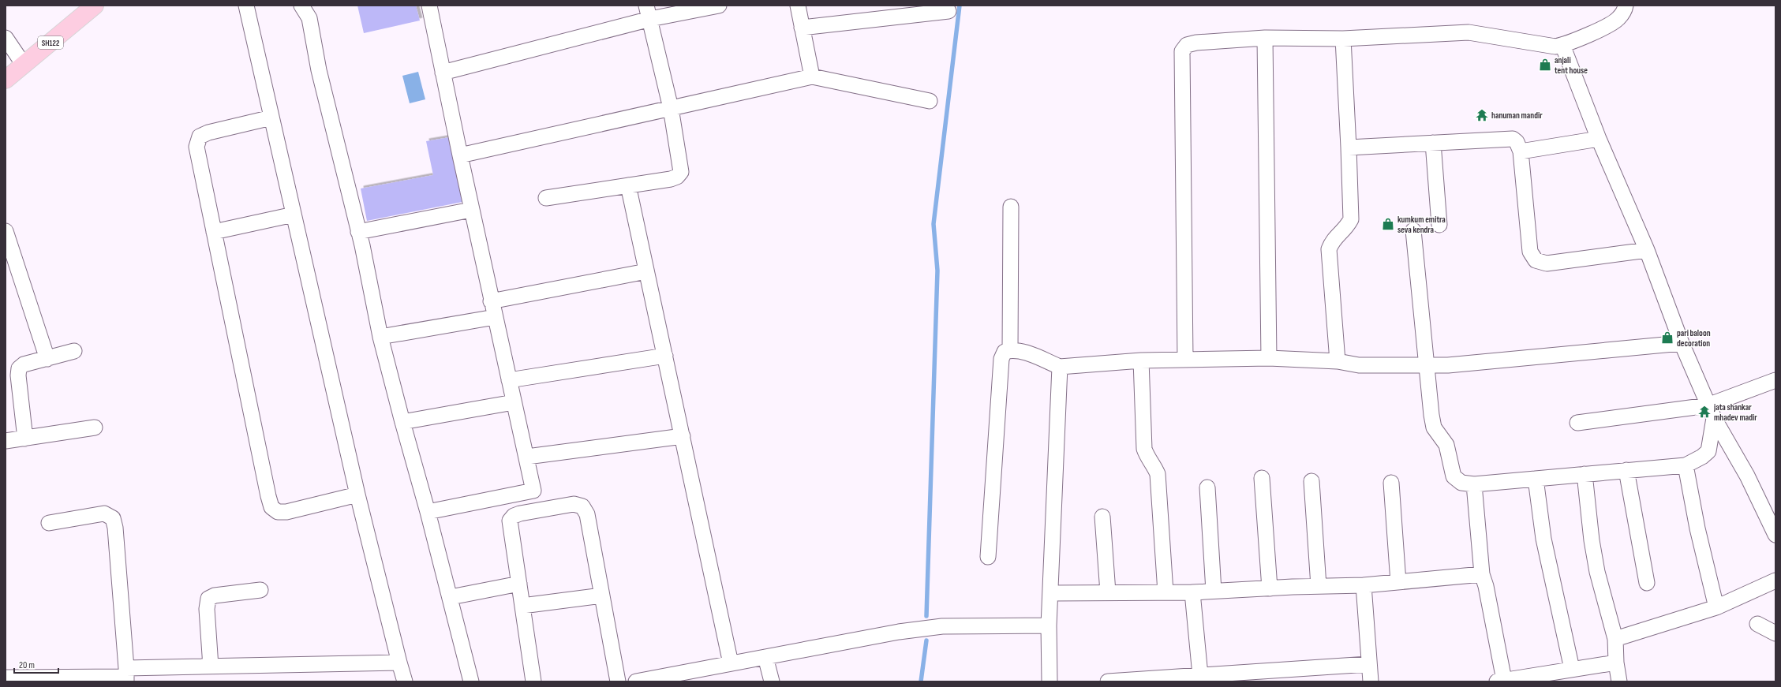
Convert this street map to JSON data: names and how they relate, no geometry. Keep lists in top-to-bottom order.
{
  "streets": {
    "main road": ["SH122"]
  },
  "places": {
    "shop": ["anjali tent house", "kumkum emitra seva kendra", "pari baloon decoration"],
    "temple": ["hanuman mandir", "jata shankar mhadev madir"]
  },
  "scale_bar": "20 m"
}
